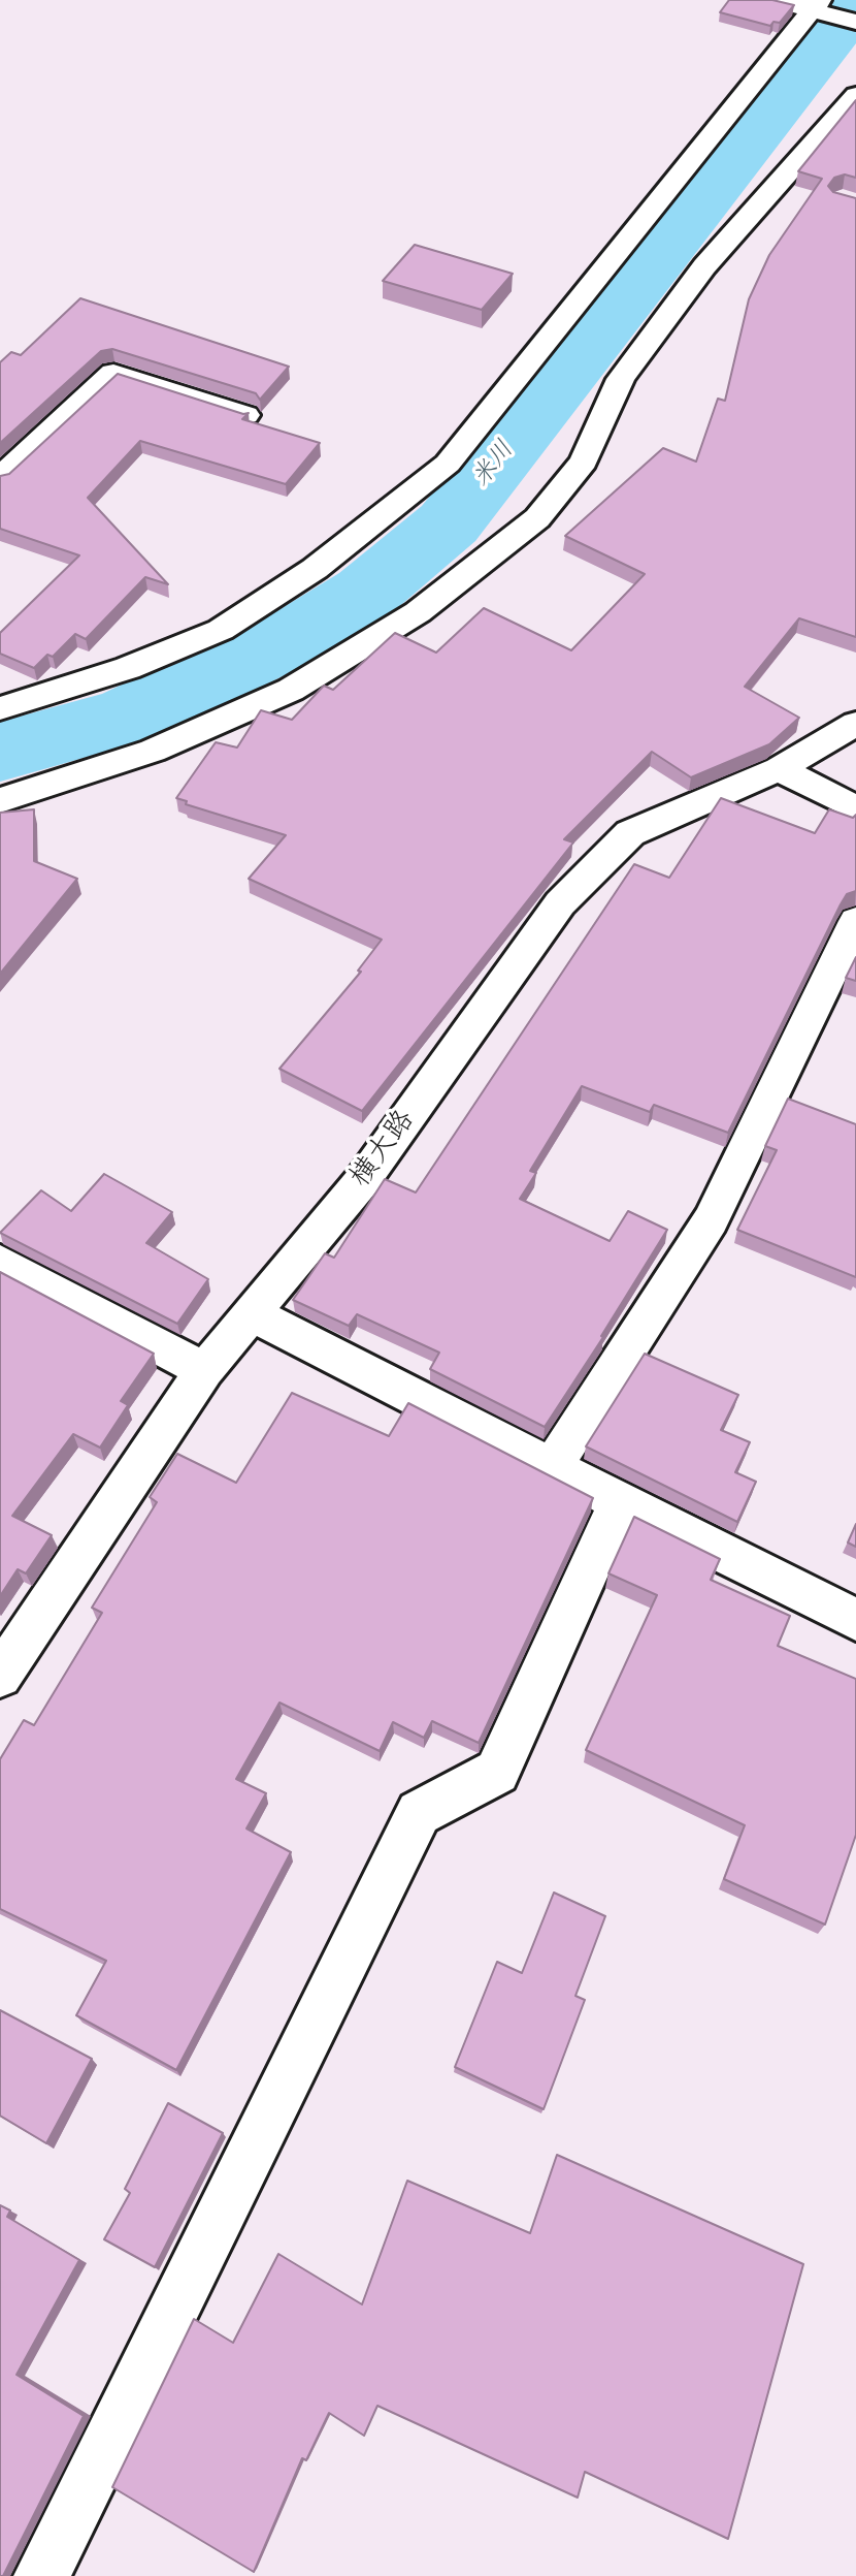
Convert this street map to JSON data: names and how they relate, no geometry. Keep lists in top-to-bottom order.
{
  "streets": {
    "street": ["横大路"]
  },
  "water": ["米川"]
}
